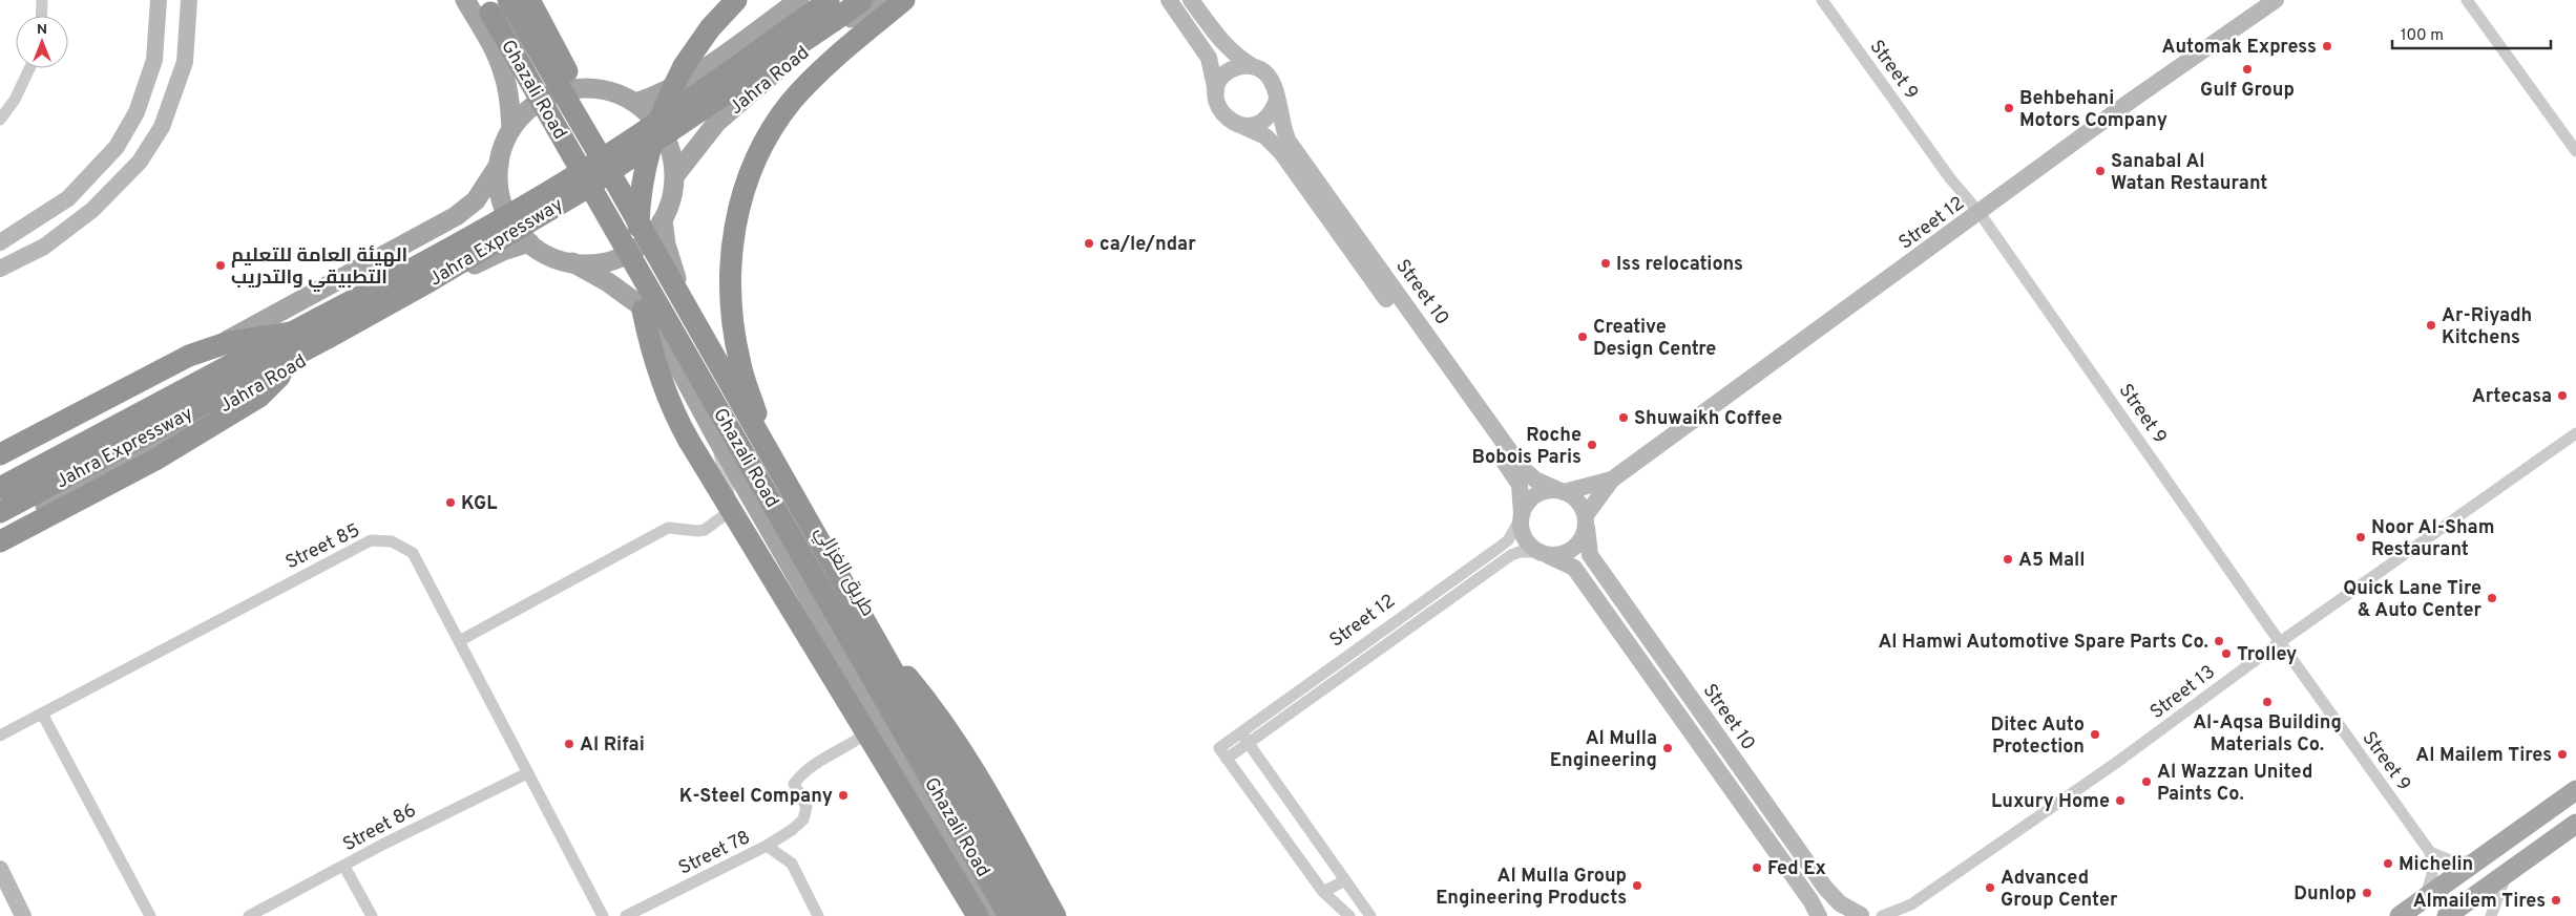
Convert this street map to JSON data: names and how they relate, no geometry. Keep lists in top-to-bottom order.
{
  "streets": {
    "highway": ["Ghazali Road", "Jahra Expressway"],
    "main road": ["Jahra Road", "طريق الغزالي"],
    "street": [
      "Street 9",
      "Street 12",
      "Street 10",
      "Street 85",
      "Street 13",
      "Street 86",
      "Street 78"
    ]
  },
  "crossings": [
    ["Street 9", "Street 12"],
    ["Street 9", "Street 13"],
    ["Jahra Road", "Ghazali Road"],
    ["Jahra Road", "طريق الغزالي"],
    ["Ghazali Road", "طريق الغزالي"],
    ["Street 12", "Street 10"],
    ["Street 85", "Street 86"]
  ],
  "places": [
    "Automak Express",
    "Gulf Group",
    "Behbehani Motors Company",
    "Sanabal Al Watan Restaurant",
    "ca/le/ndar",
    "Iss relocations",
    "الهيئة العامة للتعليم التطبيقي والتدريب",
    "Ar-Riyadh Kitchens",
    "Creative Design Centre",
    "Artecasa",
    "Shuwaikh Coffee",
    "Roche Bobois Paris",
    "KGL",
    "Noor Al-Sham Restaurant",
    "A5 Mall",
    "Quick Lane Tire & Auto Center",
    "Al Hamwi Automotive Spare Parts Co.",
    "Trolley",
    "Al-Aqsa Building Materials Co.",
    "Ditec Auto Protection",
    "Al Rifai",
    "Al Mulla Engineering",
    "Al Mailem Tires",
    "Al Wazzan United Paints Co.",
    "K-Steel Company",
    "Luxury Home",
    "Michelin",
    "Fed Ex",
    "Al Mulla Group Engineering Products",
    "Advanced Group Center",
    "Dunlop",
    "Almailem Tires"
  ],
  "scale_bar": "100 m",
  "north": "top"
}
